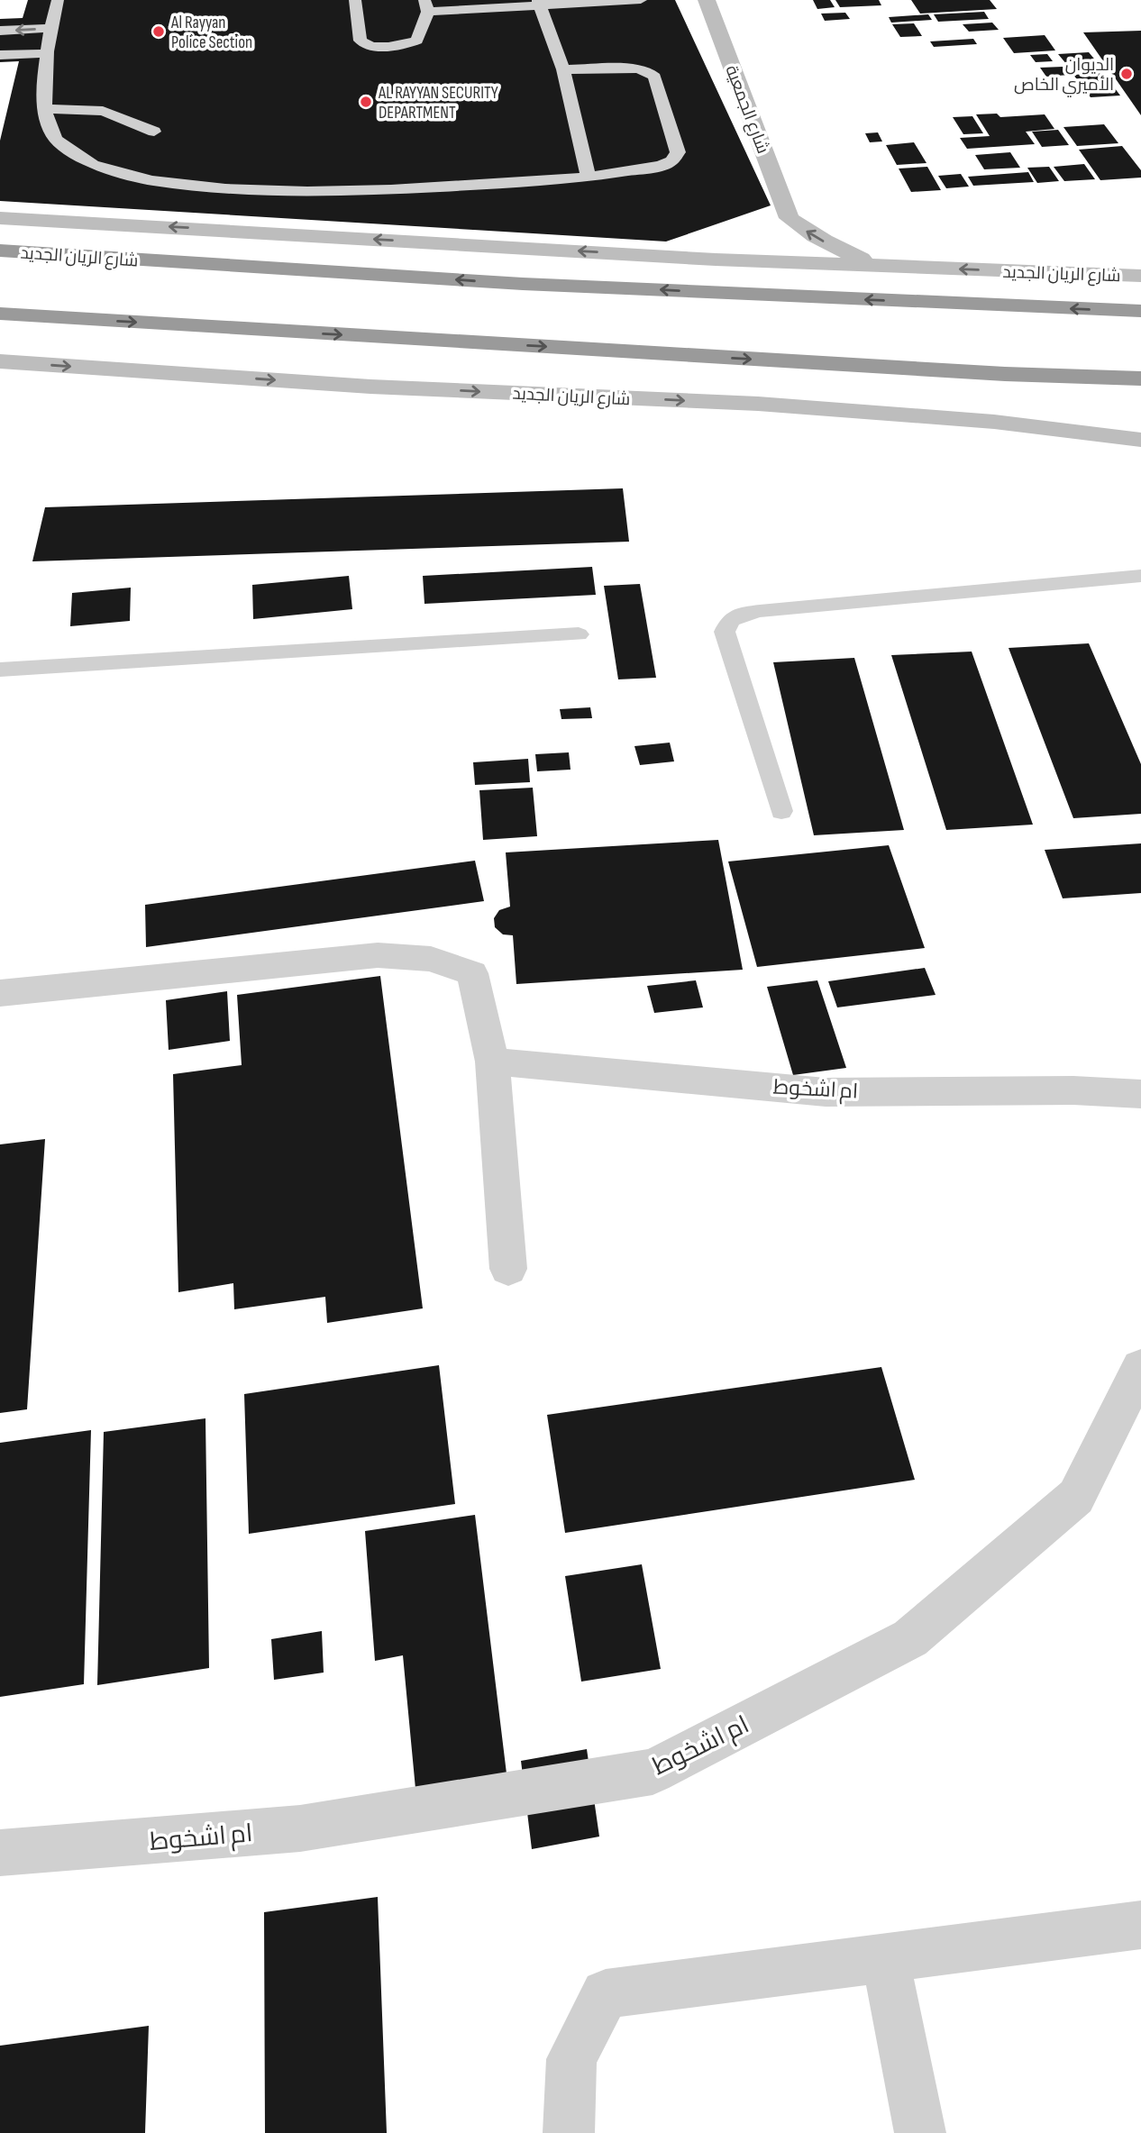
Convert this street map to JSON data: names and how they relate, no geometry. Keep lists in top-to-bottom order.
{
  "streets": {
    "highway": ["شارع الريان الجديد"],
    "street": ["شارع الجمعية", "ام اشخوط"]
  },
  "places": ["Al Rayyan Police Section", "الديوان الأميري الخاص", "AL RAYYAN SECURITY DEPARTMENT"]
}
